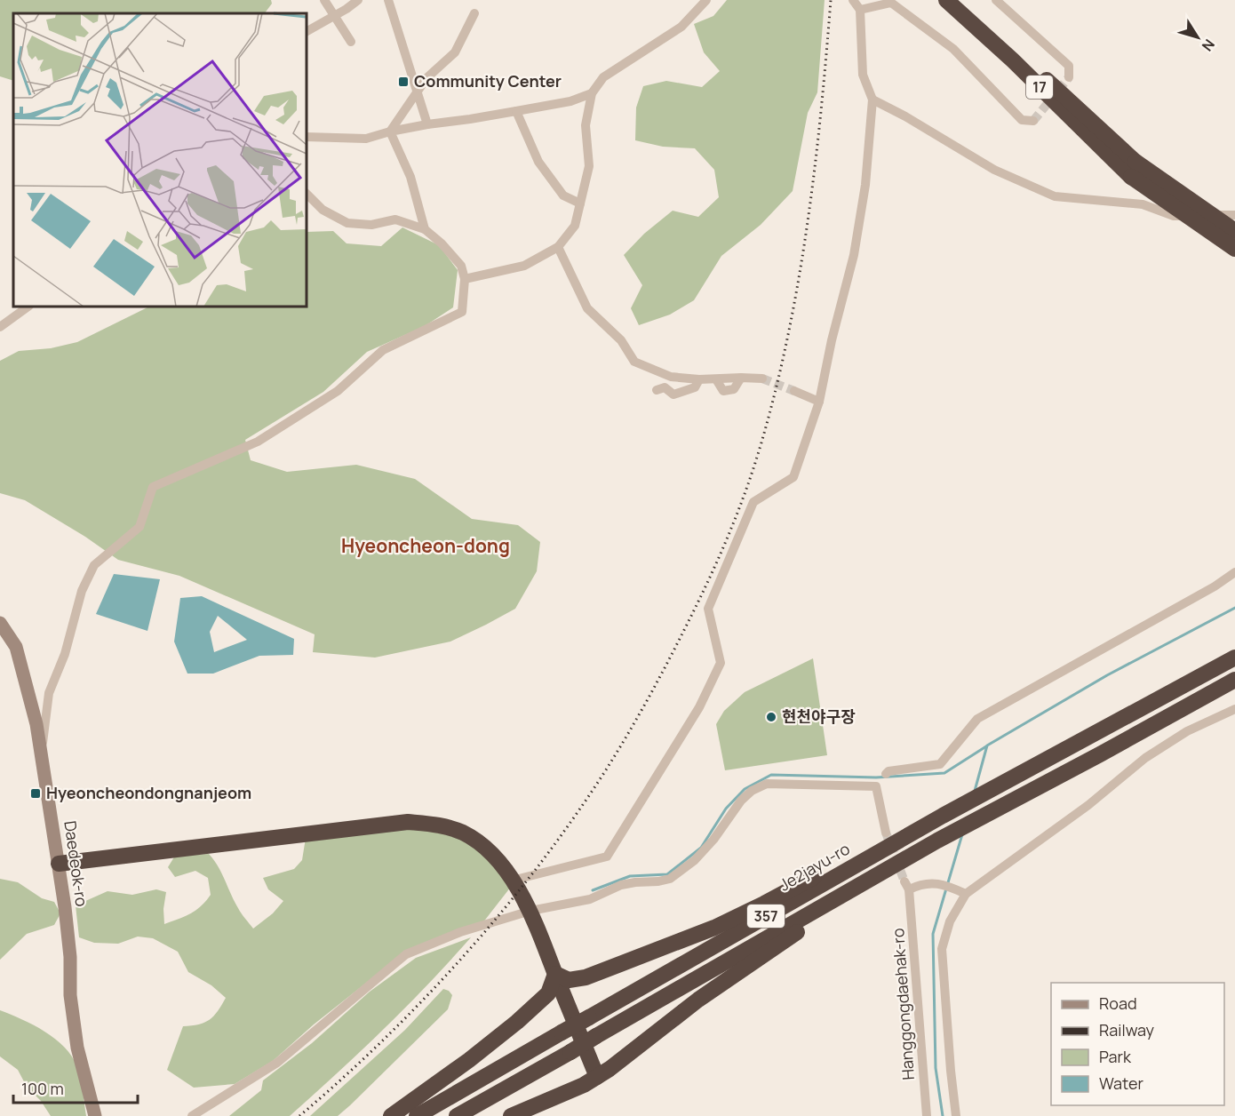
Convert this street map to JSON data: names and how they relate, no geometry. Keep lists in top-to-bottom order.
{
  "streets": {
    "highway": ["17", "Je2jayu-ro", "357"],
    "street": ["Daedeok-ro", "Hanggongdaehak-ro"]
  },
  "districts": ["Hyeoncheon-dong"],
  "places": {
    "transit": ["Community Center", "Hyeoncheondongnanjeom"],
    "other": ["현천야구장"]
  },
  "legend": [
    "Road",
    "Railway",
    "Park",
    "Water"
  ],
  "scale_bar": "100 m",
  "north": "bottom right"
}
